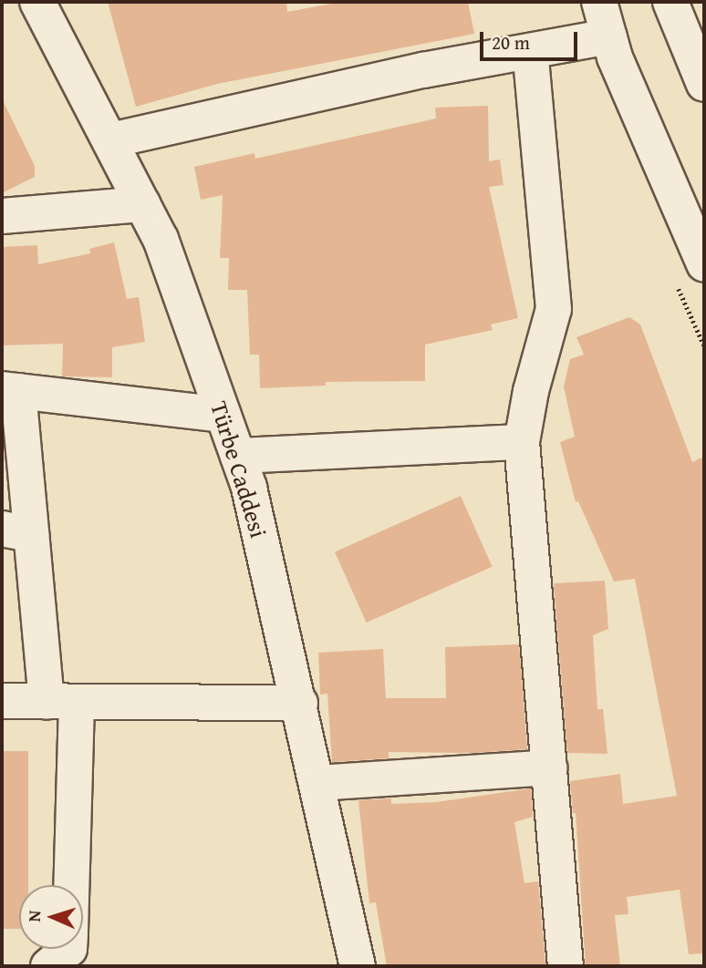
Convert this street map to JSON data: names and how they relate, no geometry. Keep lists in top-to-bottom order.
{
  "streets": {
    "street": ["Türbe Caddesi"]
  },
  "scale_bar": "20 m",
  "north": "left"
}
